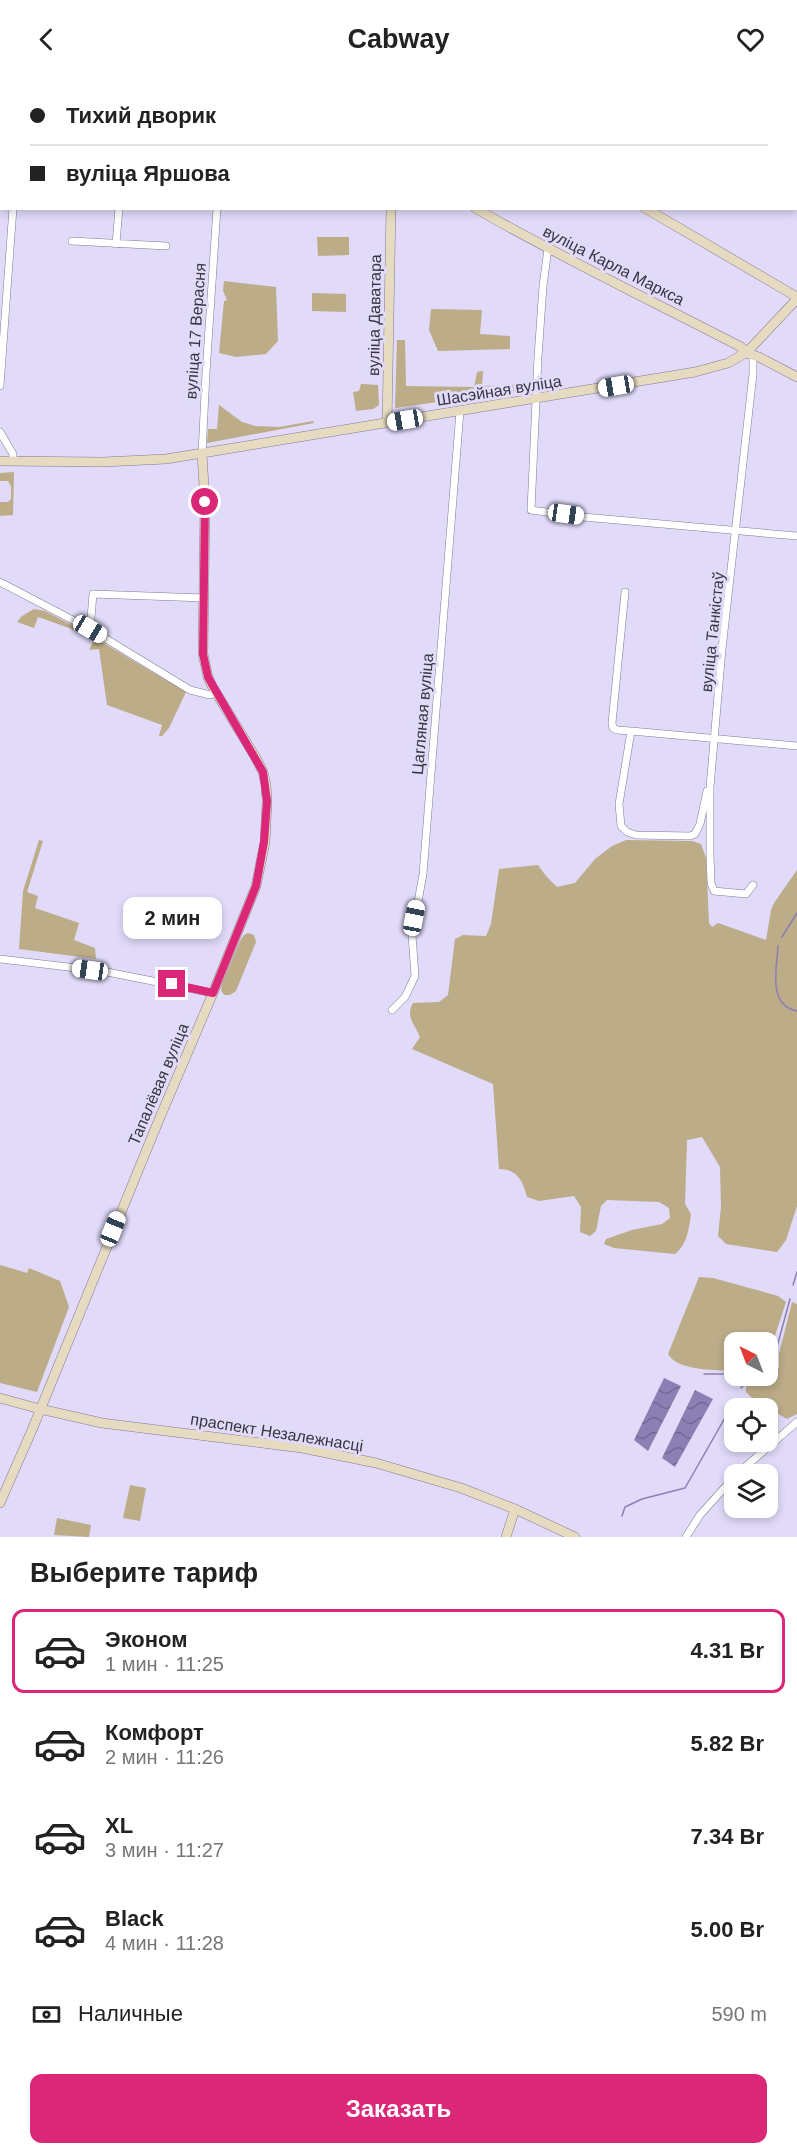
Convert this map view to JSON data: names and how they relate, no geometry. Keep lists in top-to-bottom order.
{
  "streets": {
    "main road": [
      "вуліца Карла Маркса",
      "вуліца Даватара",
      "Шасэйная вуліца",
      "Тапалёвая вуліца",
      "праспект Незалежнасці"
    ],
    "street": ["вуліца 17 Верасня", "вуліца Танкістаў", "Цагляная вуліца"]
  },
  "crossings": [
    ["вуліца Карла Маркса", "Шасэйная вуліца"],
    ["вуліца Карла Маркса", "вуліца Танкістаў"],
    ["вуліца Даватара", "Шасэйная вуліца"],
    ["вуліца 17 Верасня", "Шасэйная вуліца"],
    ["вуліца 17 Верасня", "Тапалёвая вуліца"],
    ["Шасэйная вуліца", "вуліца Танкістаў"],
    ["Шасэйная вуліца", "Цагляная вуліца"],
    ["Шасэйная вуліца", "Тапалёвая вуліца"],
    ["Тапалёвая вуліца", "праспект Незалежнасці"]
  ],
  "north": "top left",
  "page": {
    "header": "Cabway",
    "banner": ["Тихий дворик", "вуліца Яршова"],
    "bubble": "2 мин",
    "heading": "Выберите тариф",
    "list": [
      {
        "name": "Эконом",
        "note": "1 мин · 11:25",
        "value": "4.31 Br"
      },
      {
        "name": "Комфорт",
        "note": "2 мин · 11:26",
        "value": "5.82 Br"
      },
      {
        "name": "XL",
        "note": "3 мин · 11:27",
        "value": "7.34 Br"
      },
      {
        "name": "Black",
        "note": "4 мин · 11:28",
        "value": "5.00 Br"
      }
    ],
    "pay": ["Наличные", "590 m"],
    "buttons": "Заказать"
  }
}
